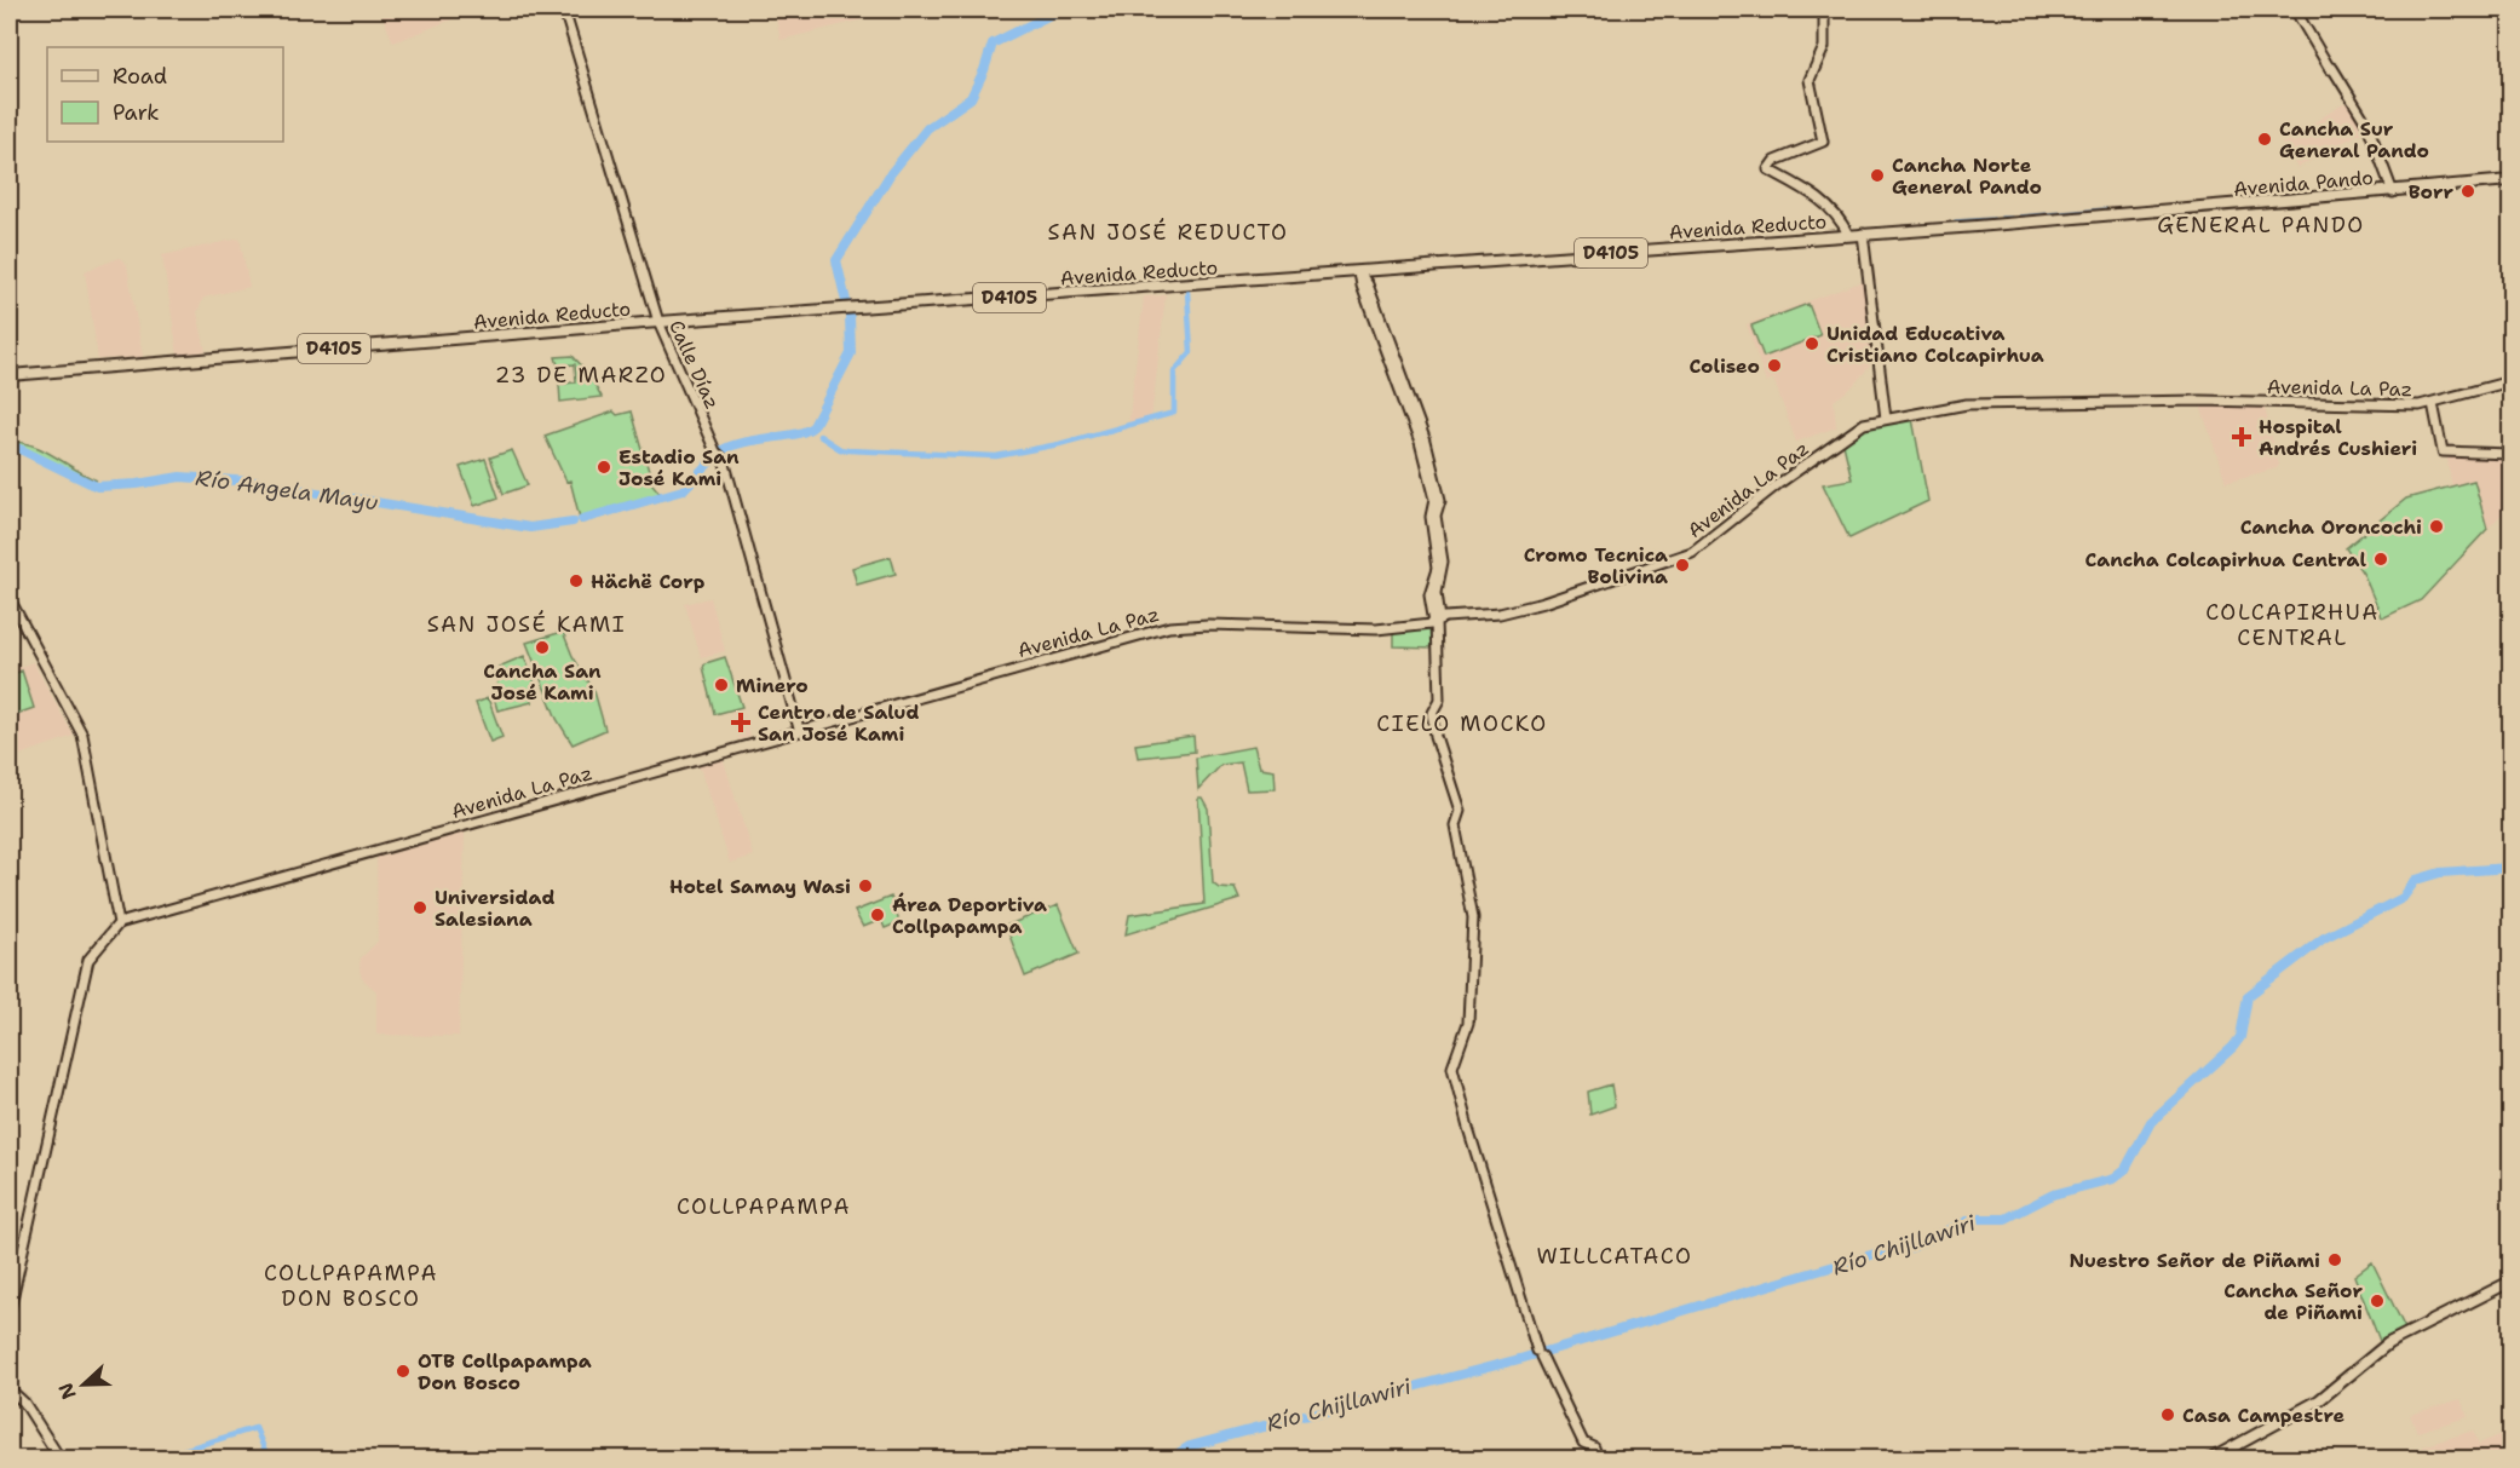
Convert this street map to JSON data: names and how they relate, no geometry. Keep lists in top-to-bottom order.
{
  "streets": {
    "main road": [
      "Avenida Pando",
      "Avenida Reducto",
      "D4105",
      "Calle Díaz",
      "Avenida La Paz"
    ]
  },
  "crossings": [
    ["Avenida Pando", "Avenida Reducto"],
    ["Avenida Reducto", "Calle Díaz"],
    ["Calle Díaz", "Avenida La Paz"]
  ],
  "districts": [
    "GENERAL PANDO",
    "SAN JOSÉ REDUCTO",
    "23 DE MARZO",
    "COLCAPIRHUA CENTRAL",
    "SAN JOSÉ KAMI",
    "CIELO MOCKO",
    "COLLPAPAMPA",
    "WILLCATACO",
    "COLLPAPAMPA DON BOSCO"
  ],
  "water": ["Río Angela Mayu", "Río Chijllawiri"],
  "places": {
    "other": [
      "Cancha Sur General Pando",
      "Cancha Norte General Pando",
      "Borr",
      "Unidad Educativa Cristiano Colcapirhua",
      "Coliseo",
      "Estadio San José Kami",
      "Cancha Oroncochi",
      "Cancha Colcapirhua Central",
      "Cromo Tecnica Bolivina",
      "Hächë Corp",
      "Cancha San José Kami",
      "Minero",
      "Hotel Samay Wasi",
      "Universidad Salesiana",
      "Área Deportiva Collpapampa",
      "Nuestro Señor de Piñami",
      "Cancha Señor de Piñami",
      "OTB Collpapampa Don Bosco",
      "Casa Campestre"
    ],
    "health": ["Hospital Andrés Cushieri", "Centro de Salud San José Kami"]
  },
  "legend": ["Road", "Park"],
  "north": "left"
}
